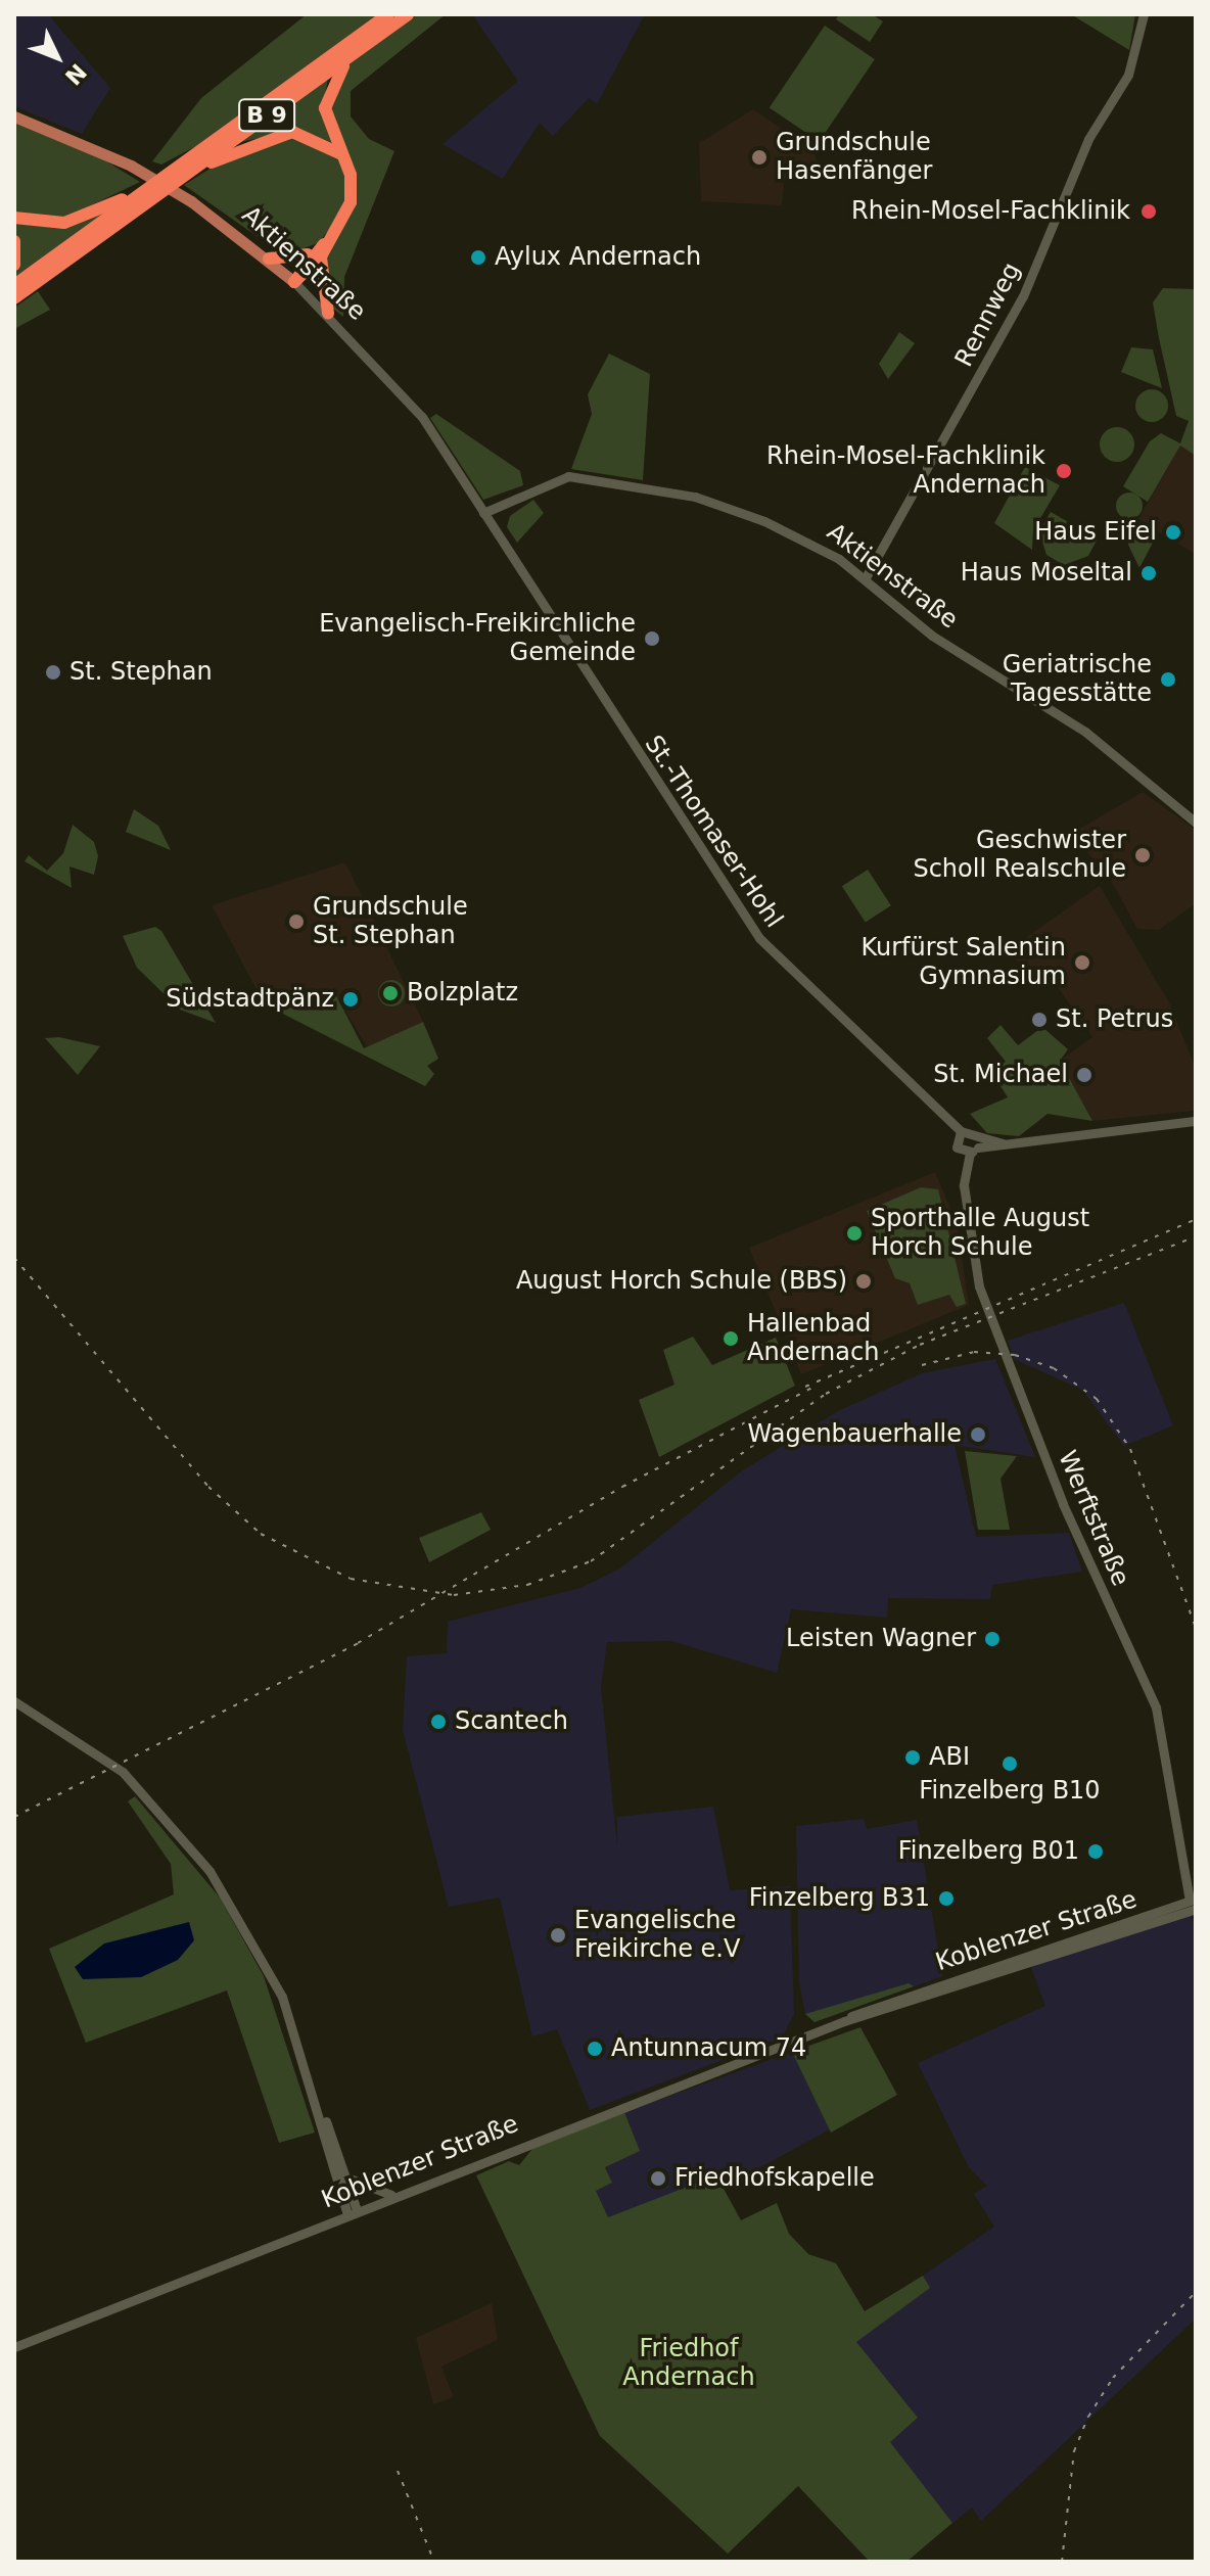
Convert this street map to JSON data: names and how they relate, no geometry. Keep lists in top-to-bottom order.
{
  "streets": {
    "highway": ["B 9"],
    "main road": ["Aktienstraße"],
    "street": [
      "Rennweg",
      "St.-Thomaser-Hohl",
      "Werftstraße",
      "Koblenzer Straße"
    ]
  },
  "crossings": [
    ["Aktienstraße", "Rennweg"],
    ["Aktienstraße", "St.-Thomaser-Hohl"],
    ["Werftstraße", "Koblenzer Straße"]
  ],
  "parks": ["Friedhof Andernach"],
  "places": [
    "Grundschule Hasenfänger",
    "Rhein-Mosel-Fachklinik",
    "Aylux Andernach",
    "Rhein-Mosel-Fachklinik Andernach",
    "Haus Eifel",
    "Haus Moseltal",
    "Evangelisch-Freikirchliche Gemeinde",
    "St. Stephan",
    "Geriatrische Tagesstätte",
    "Geschwister Scholl Realschule",
    "Grundschule St. Stephan",
    "Kurfürst Salentin Gymnasium",
    "Bolzplatz",
    "Südstadtpänz",
    "St. Petrus",
    "St. Michael",
    "Sporthalle August Horch Schule",
    "August Horch Schule (BBS)",
    "Hallenbad Andernach",
    "Wagenbauerhalle",
    "Leisten Wagner",
    "Scantech",
    "ABI",
    "Finzelberg B10",
    "Finzelberg B01",
    "Finzelberg B31",
    "Evangelische Freikirche e.V",
    "Antunnacum 74",
    "Friedhofskapelle"
  ],
  "north": "bottom right"
}
